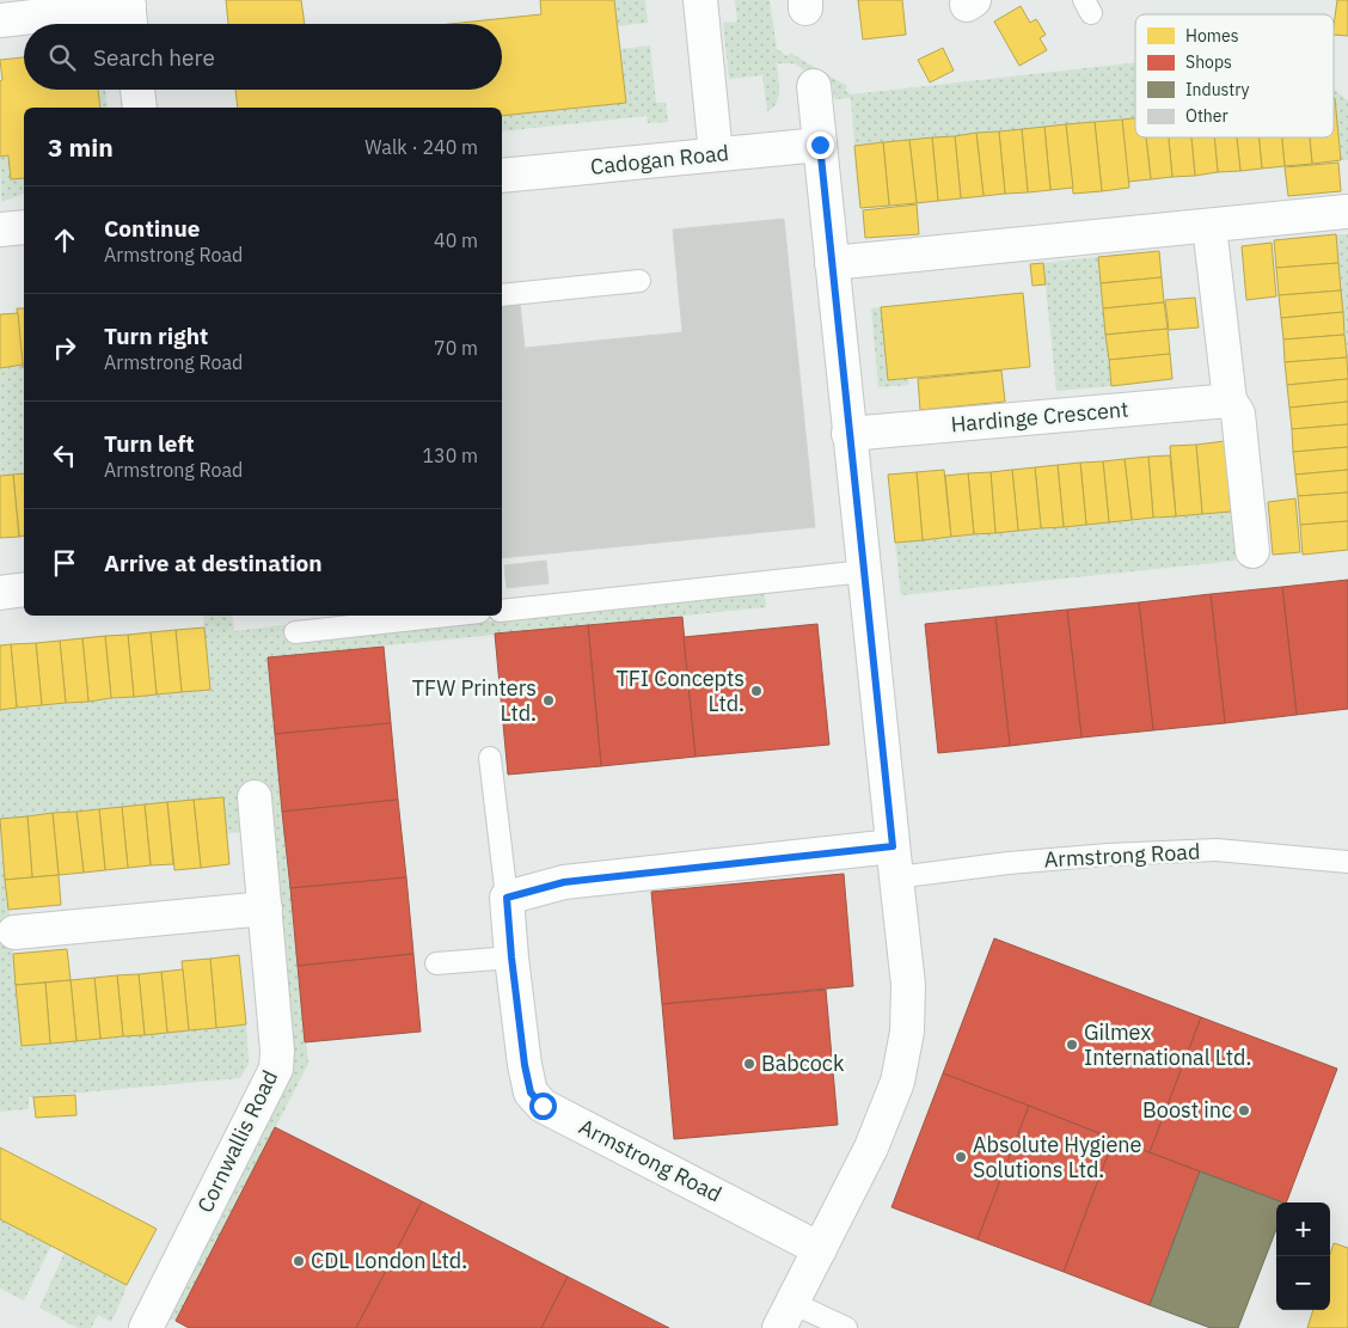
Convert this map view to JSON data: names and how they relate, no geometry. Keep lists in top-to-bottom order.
{
  "streets": {
    "street": [
      "Cadogan Road",
      "Hardinge Crescent",
      "Armstrong Road",
      "Cornwallis Road"
    ]
  },
  "places": [
    "TFI Concepts Ltd.",
    "TFW Printers Ltd.",
    "Gilmex International Ltd.",
    "Babcock",
    "Boost inc",
    "Absolute Hygiene Solutions Ltd.",
    "CDL London Ltd."
  ],
  "legend": [
    "Homes",
    "Shops",
    "Industry",
    "Other"
  ],
  "page": {
    "search": "Search here",
    "heading": ["3 min", "Walk · 240 m"],
    "list": [
      ["Continue", "Armstrong Road", "40 m"],
      ["Turn right", "Armstrong Road", "70 m"],
      ["Turn left", "Armstrong Road", "130 m"],
      "Arrive at destination"
    ],
    "map_buttons": ["+", "−"]
  }
}
